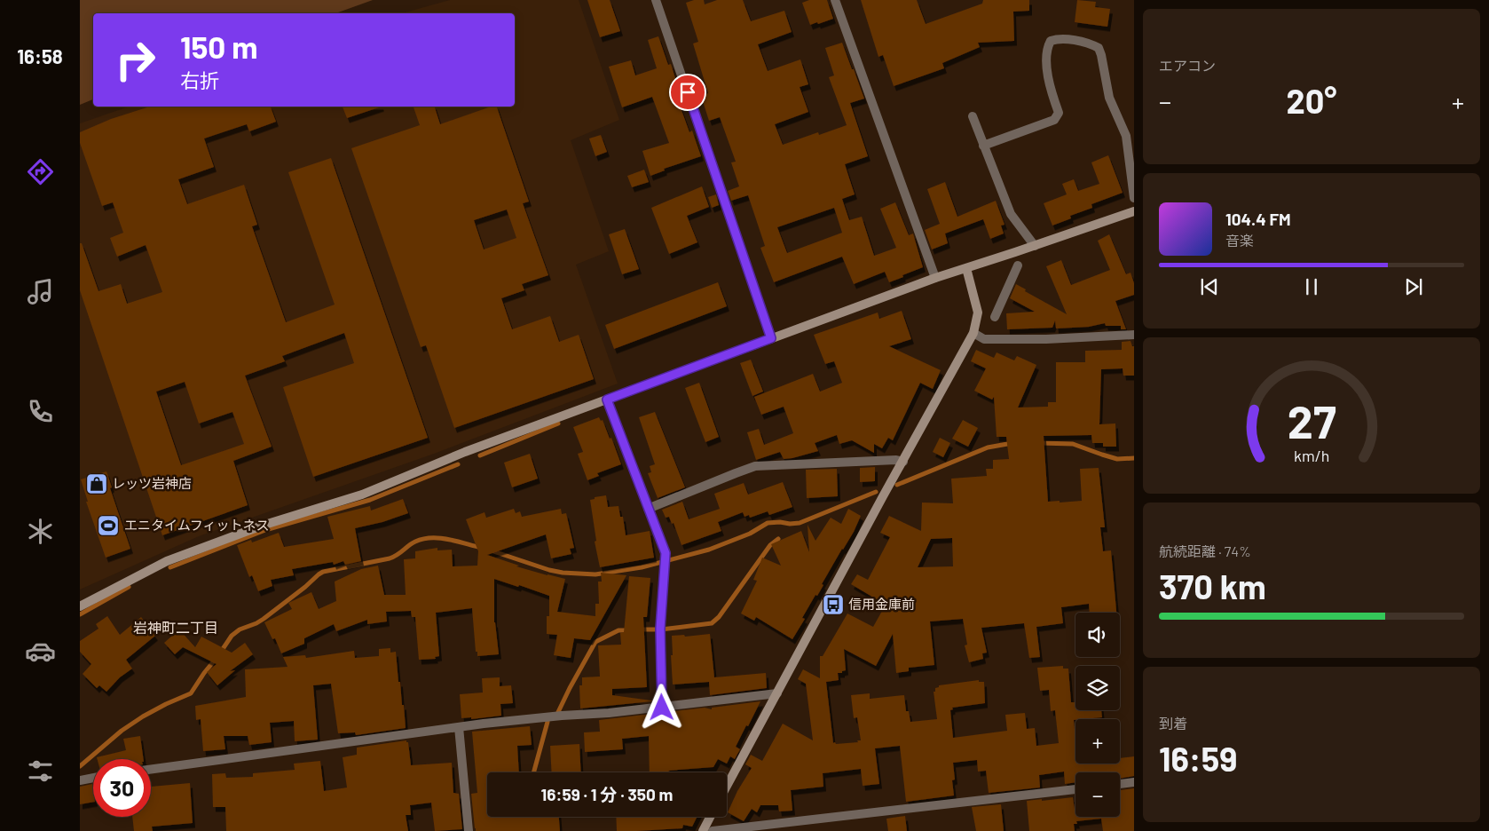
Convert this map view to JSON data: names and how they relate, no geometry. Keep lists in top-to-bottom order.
{
  "districts": ["岩神町二丁目"],
  "places": {
    "shop": ["レッツ岩神店"],
    "sports": ["エニタイムフィットネス"],
    "bus stop": ["信用金庫前"]
  },
  "page": {
    "tabs": "16:58",
    "tile": [
      "エアコン",
      ["航続距離 · 74%", "370 km"],
      ["到着", "16:59"]
    ],
    "turn": ["150 m", "右折"],
    "heat": ["−", "20°", "+"],
    "song": ["104.4 FM", "音楽"],
    "map_buttons": ["+", "−"],
    "limit": "30",
    "trip": "16:59 · 1 分 · 350 m",
    "gauge": ["27", "km/h"]
  }
}
